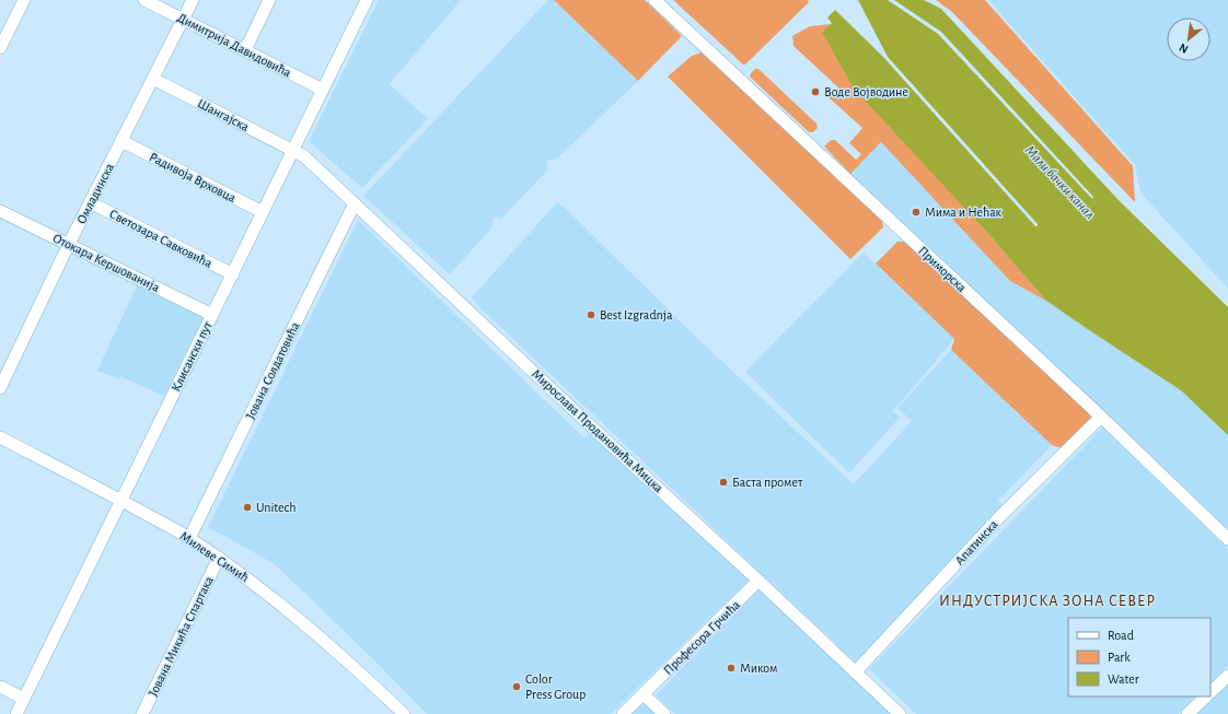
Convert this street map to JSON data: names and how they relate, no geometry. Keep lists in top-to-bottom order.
{
  "streets": {
    "street": [
      "Димитрија Давидовића",
      "Шангајска",
      "Радивоја Врховца",
      "Омладинска",
      "Светозара Савковића",
      "Отокара Кершованија",
      "Приморска",
      "Клисански пут",
      "Јована Солдатовића",
      "Мирослава Продановића Мицка",
      "Апатинска",
      "Милеве Симић",
      "Јована Микића Спартака",
      "Професора Грчића"
    ]
  },
  "crossings": [
    ["Димитрија Давидовића", "Омладинска"],
    ["Димитрија Давидовића", "Клисански пут"],
    ["Шангајска", "Омладинска"],
    ["Шангајска", "Клисански пут"],
    ["Шангајска", "Мирослава Продановића Мицка"],
    ["Радивоја Врховца", "Омладинска"],
    ["Радивоја Врховца", "Клисански пут"],
    ["Омладинска", "Светозара Савковића"],
    ["Омладинска", "Отокара Кершованија"],
    ["Светозара Савковића", "Клисански пут"],
    ["Отокара Кершованија", "Клисански пут"],
    ["Приморска", "Апатинска"],
    ["Клисански пут", "Мирослава Продановића Мицка"],
    ["Клисански пут", "Милеве Симић"],
    ["Јована Солдатовића", "Мирослава Продановића Мицка"],
    ["Јована Солдатовића", "Милеве Симић"],
    ["Мирослава Продановића Мицка", "Апатинска"],
    ["Мирослава Продановића Мицка", "Професора Грчића"],
    ["Милеве Симић", "Јована Микића Спартака"]
  ],
  "districts": ["ИНДУСТРИЈСКА ЗОНА СЕВЕР"],
  "water": ["Мали бачки канал"],
  "places": [
    "Воде Војводине",
    "Мима и Нећак",
    "Best Izgradnja",
    "Баста промет",
    "Unitech",
    "Миком",
    "Color Press Group"
  ],
  "legend": ["Road", "Park", "Water"],
  "north": "bottom left"
}
